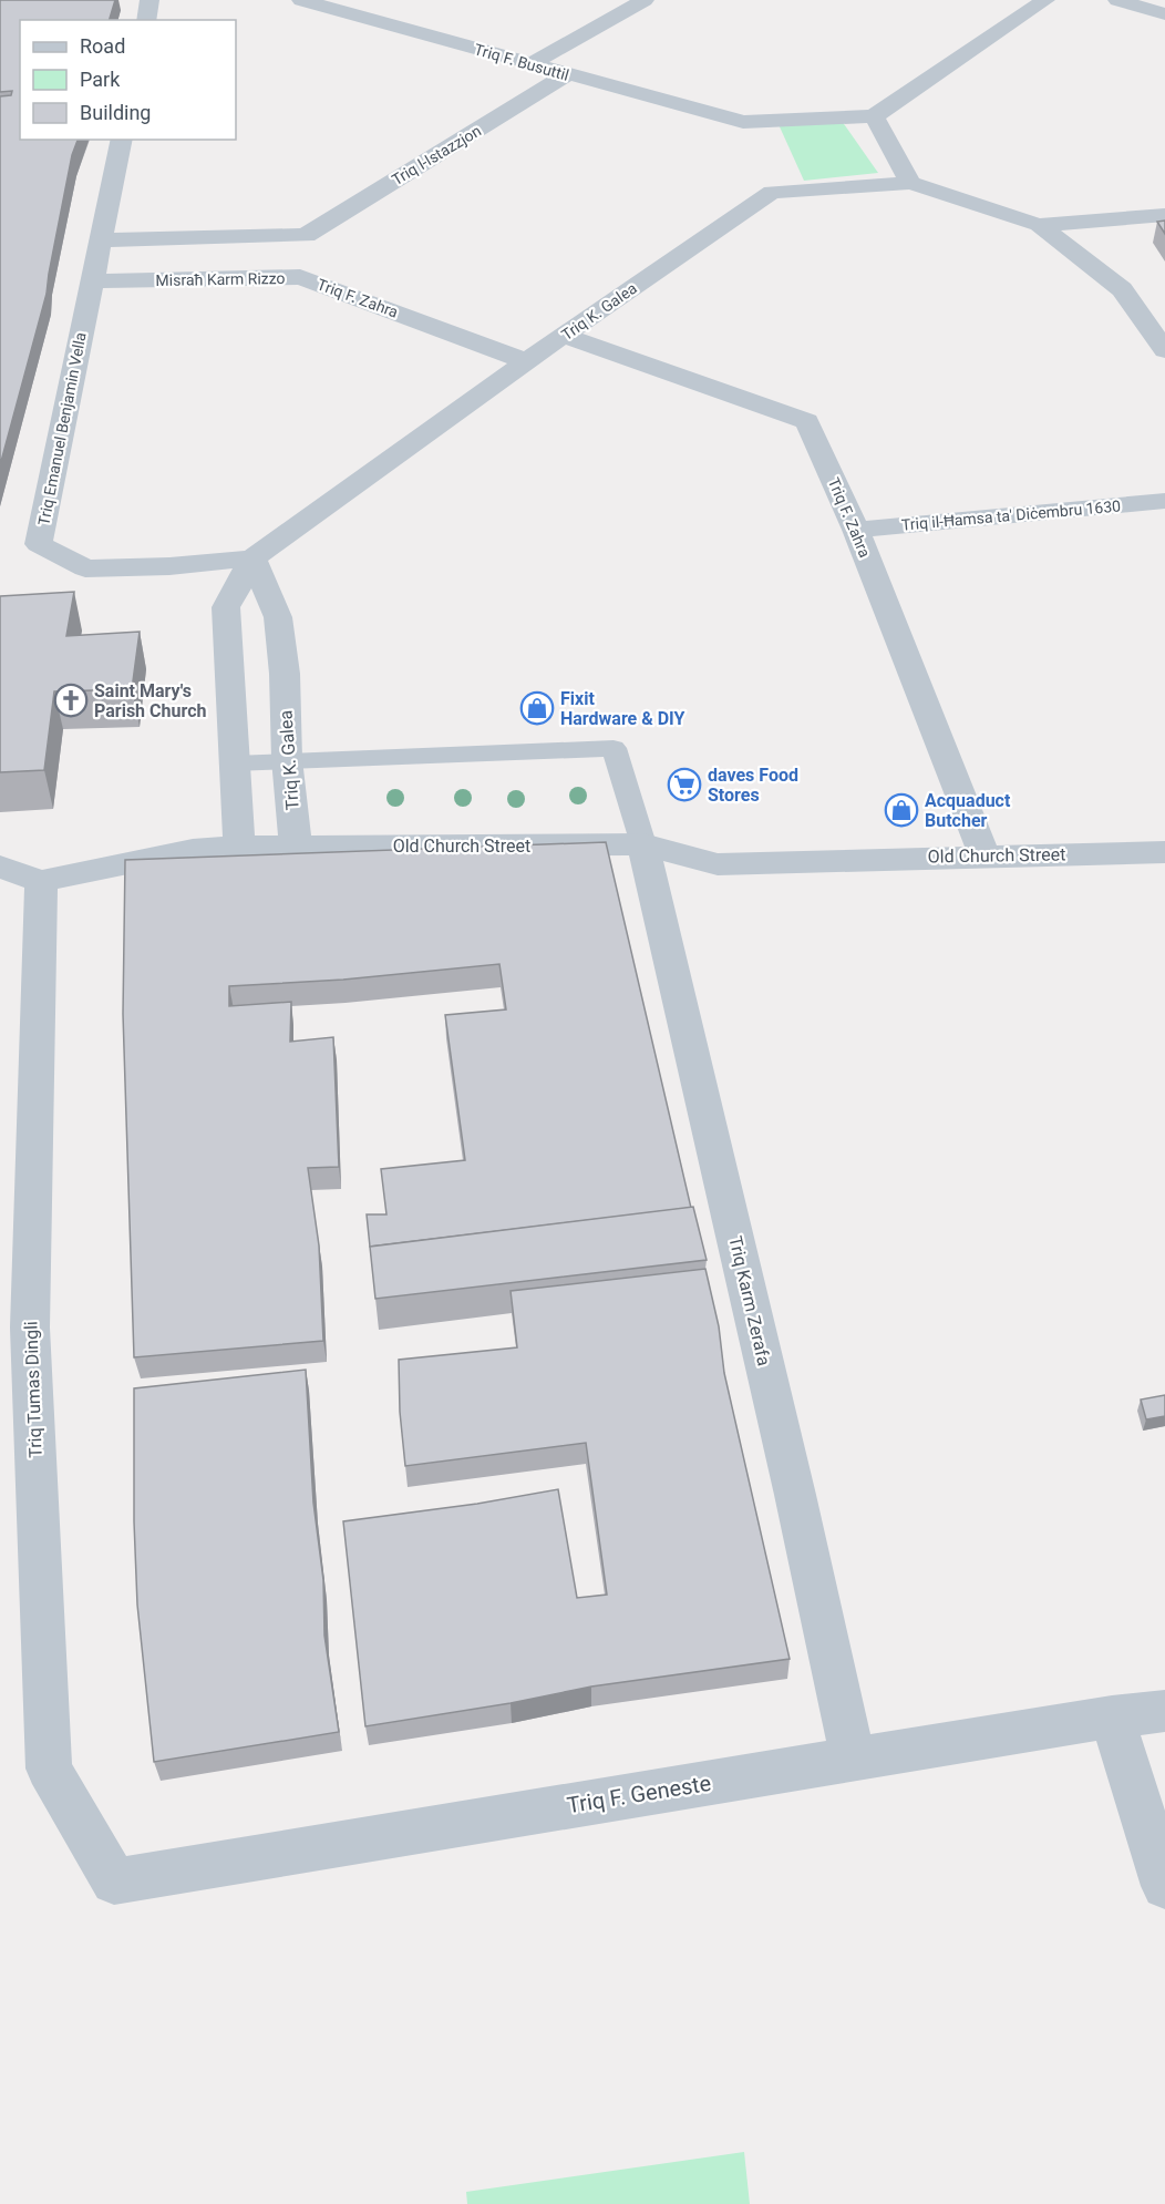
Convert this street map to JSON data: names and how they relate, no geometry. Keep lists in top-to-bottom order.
{
  "streets": {
    "street": [
      "Triq F. Busuttil",
      "Triq l-Istazzjon",
      "Misraħ Karm Rizzo",
      "Triq F. Zahra",
      "Triq K. Galea",
      "Triq Emanuel Benjamin Vella",
      "Triq il-Ħamsa ta' Diċembru 1630",
      "Old Church Street",
      "Triq Karm Zerafa",
      "Triq Tumas Dingli",
      "Triq F. Geneste"
    ]
  },
  "crossings": [
    ["Triq F. Busuttil", "Triq l-Istazzjon"],
    ["Triq l-Istazzjon", "Misraħ Karm Rizzo"],
    ["Misraħ Karm Rizzo", "Triq F. Zahra"],
    ["Misraħ Karm Rizzo", "Triq Emanuel Benjamin Vella"],
    ["Triq F. Zahra", "Triq K. Galea"],
    ["Triq F. Zahra", "Triq il-Ħamsa ta' Diċembru 1630"],
    ["Triq F. Zahra", "Old Church Street"],
    ["Triq K. Galea", "Triq Emanuel Benjamin Vella"],
    ["Triq K. Galea", "Old Church Street"],
    ["Old Church Street", "Triq Karm Zerafa"],
    ["Old Church Street", "Triq Tumas Dingli"],
    ["Triq Karm Zerafa", "Triq F. Geneste"],
    ["Triq Tumas Dingli", "Triq F. Geneste"]
  ],
  "places": {
    "church": ["Saint Mary's Parish Church"],
    "shop": ["Fixit Hardware & DIY", "Acquaduct Butcher"],
    "supermarket": ["daves Food Stores"]
  },
  "legend": ["Road", "Park", "Building"]
}
